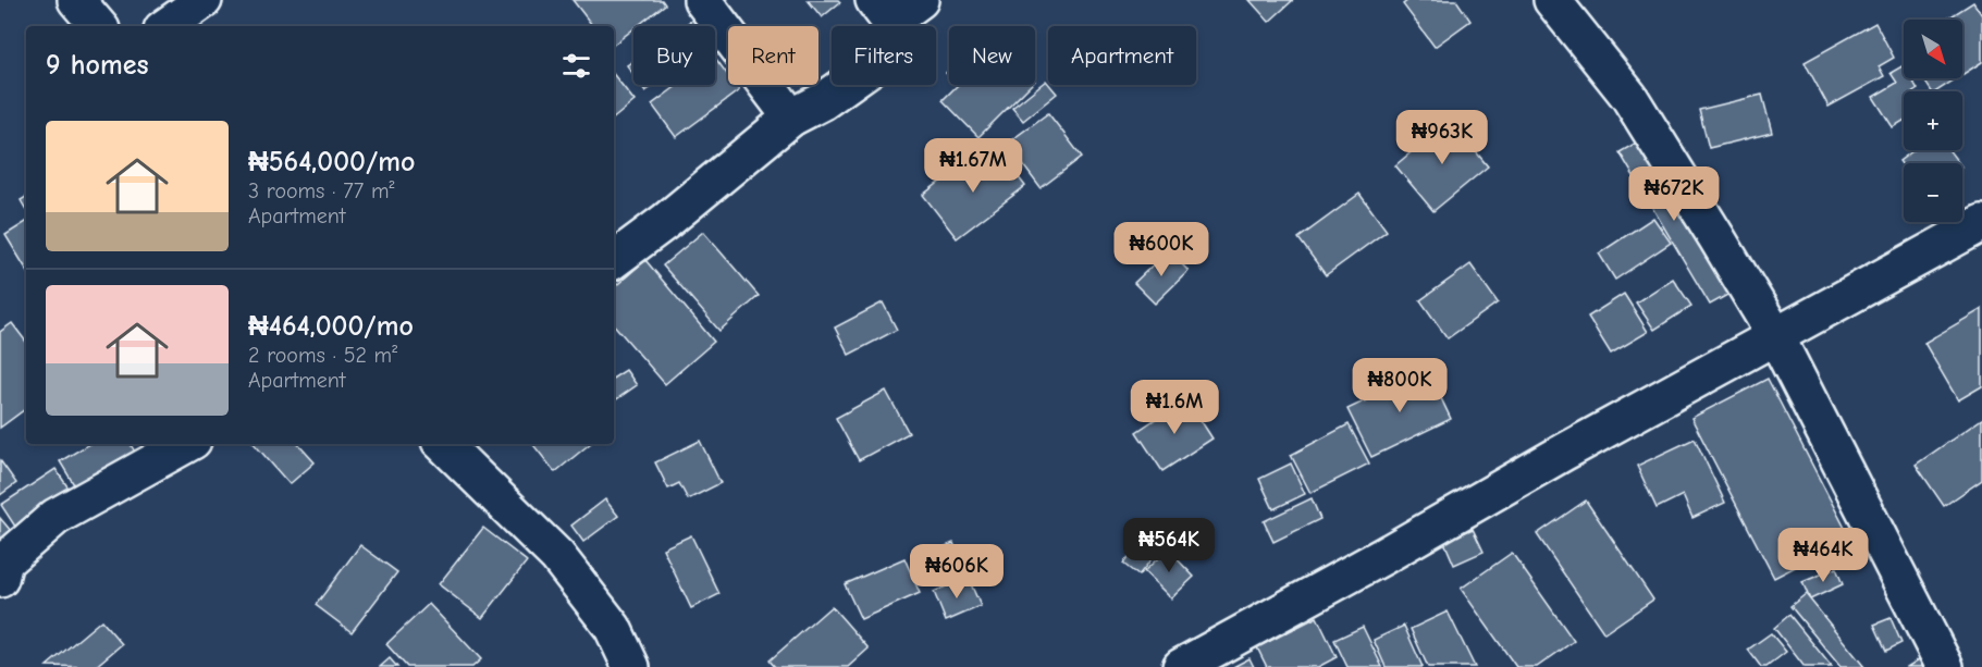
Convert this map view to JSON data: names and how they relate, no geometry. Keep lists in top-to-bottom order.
{
  "north": "bottom right",
  "page": {
    "map_buttons": ["+", "−"],
    "chip": [
      "Buy",
      "Rent",
      "Filters",
      "New",
      "Apartment"
    ],
    "heading": "9 homes",
    "list": [
      {
        "name": "₦564,000/mo",
        "note": "3 rooms · 77 m² · Apartment"
      },
      {
        "name": "₦464,000/mo",
        "note": "2 rooms · 52 m² · Apartment"
      }
    ],
    "price": [
      "₦963K",
      "₦1.67M",
      "₦672K",
      "₦600K",
      "₦800K",
      "₦1.6M",
      "₦564K",
      "₦464K",
      "₦606K"
    ]
  }
}
